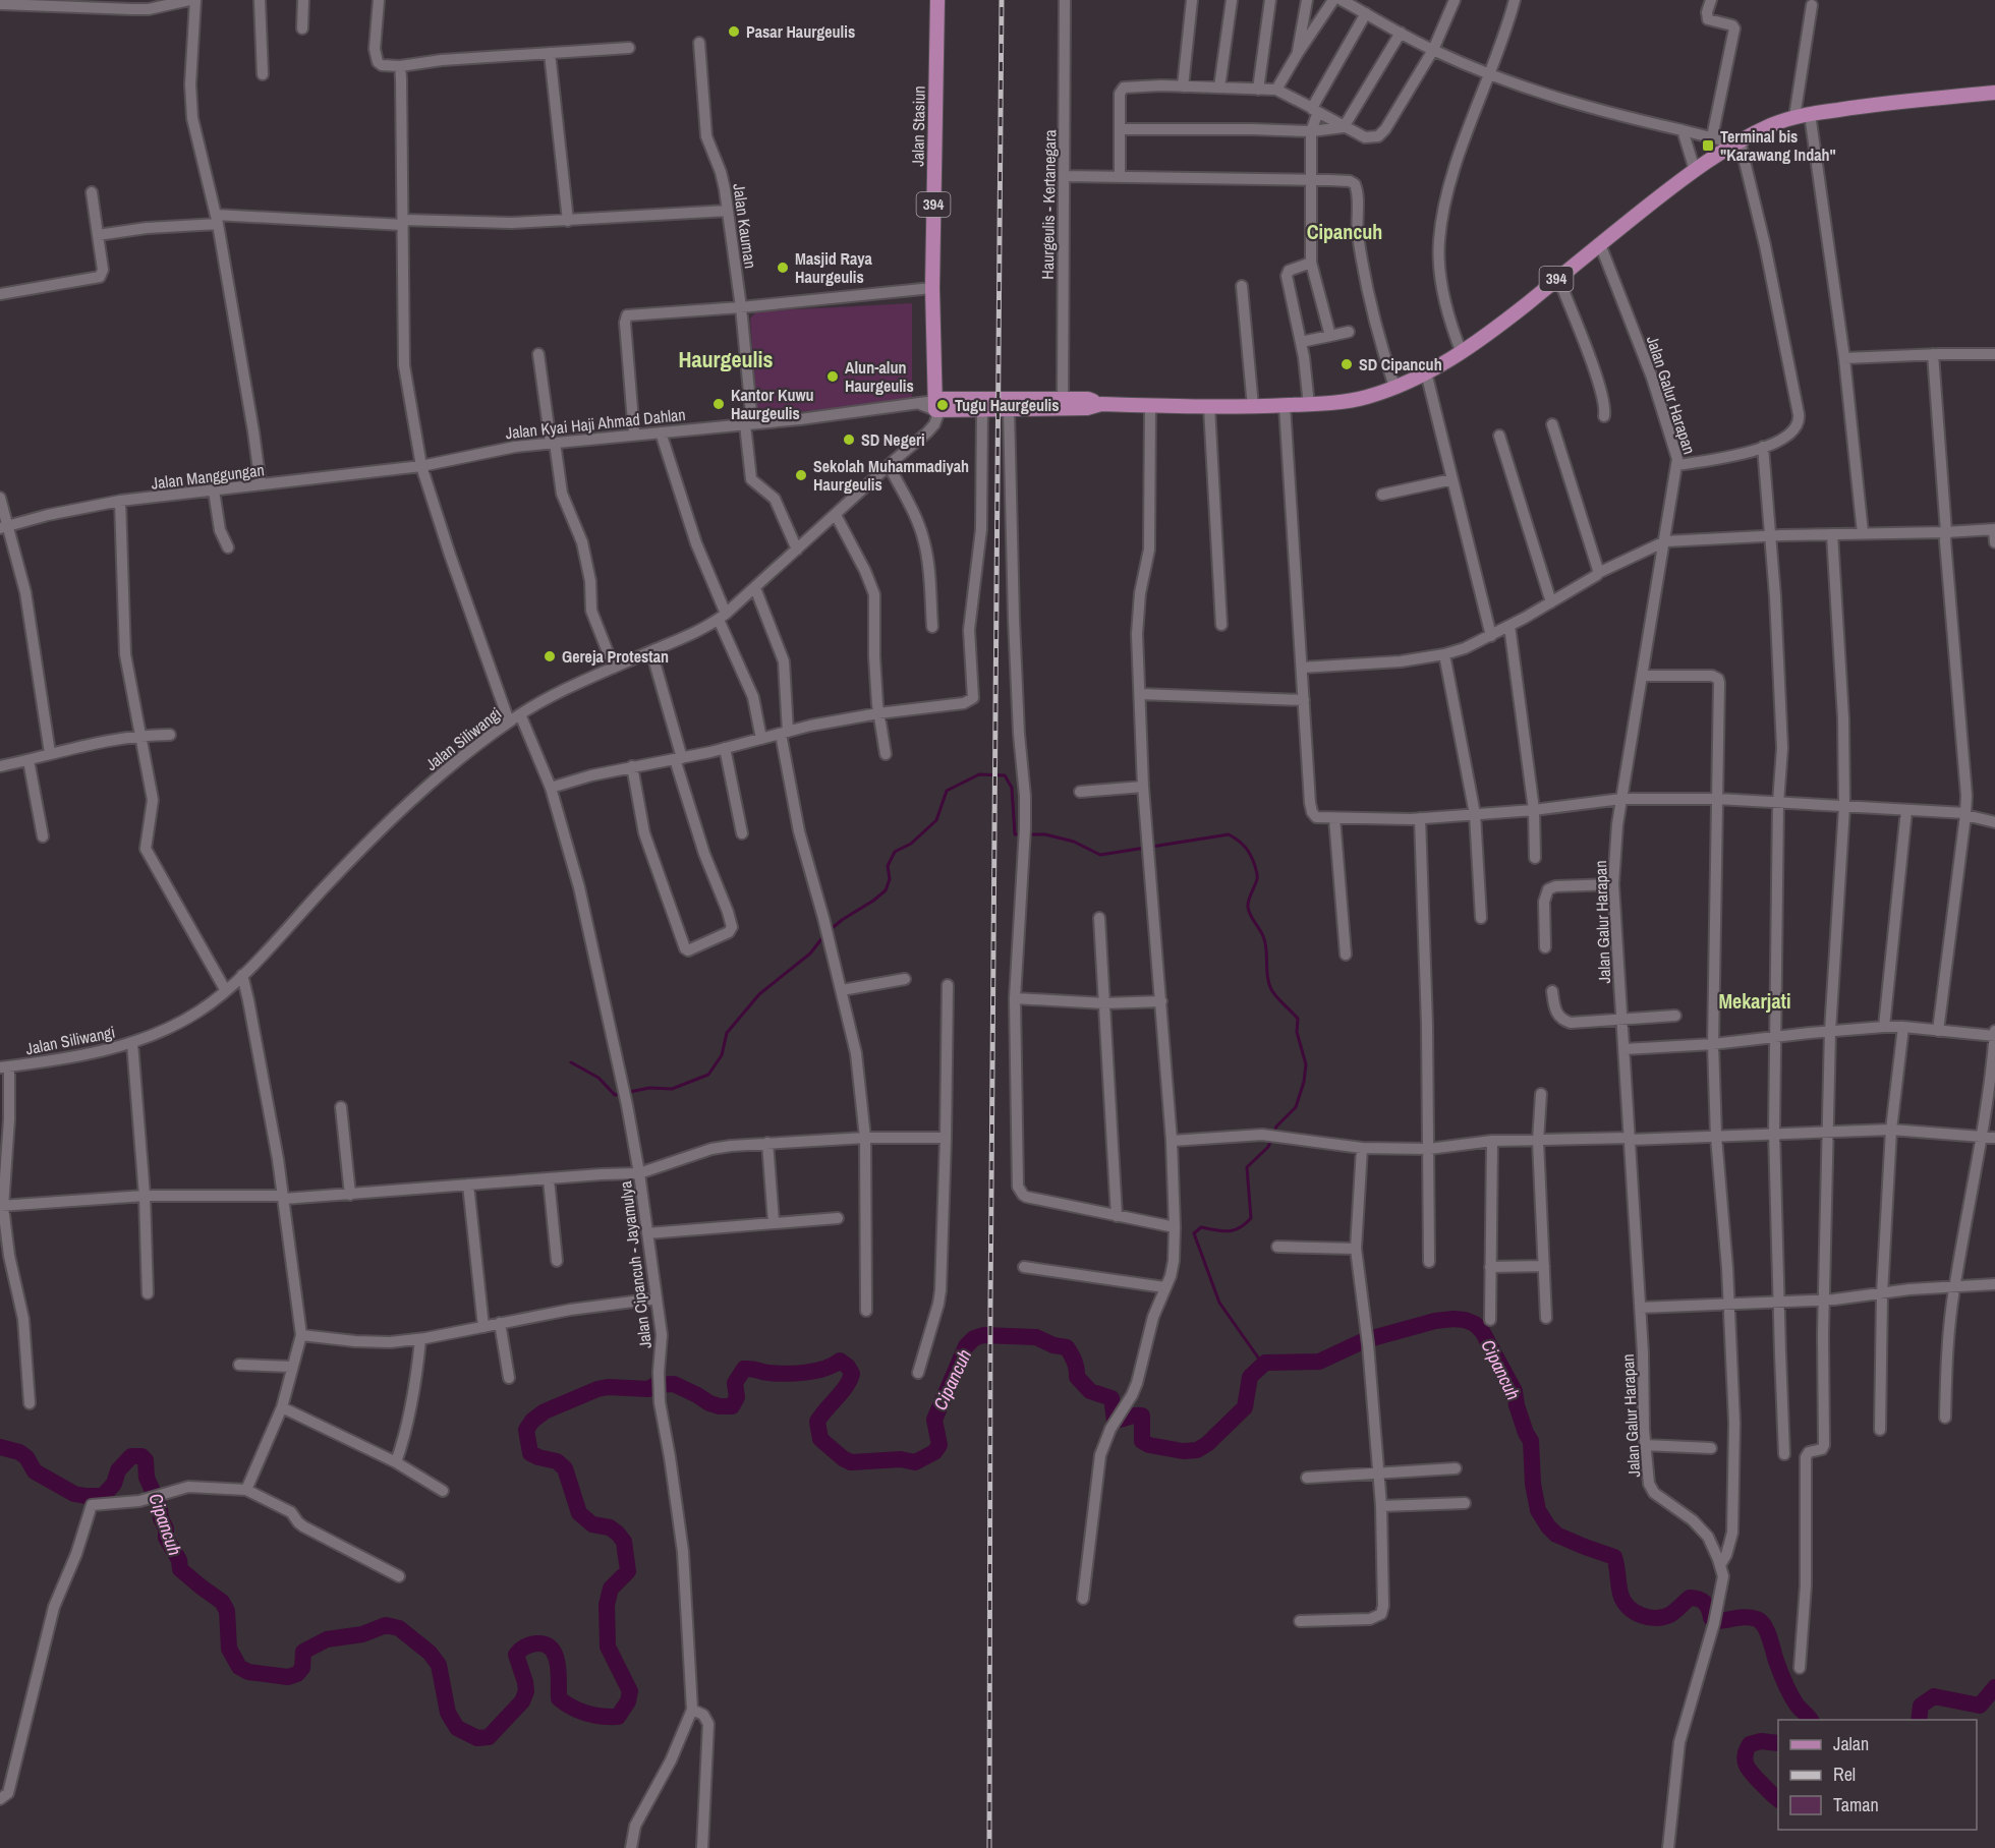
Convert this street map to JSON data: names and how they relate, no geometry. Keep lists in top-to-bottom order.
{
  "streets": {
    "main road": ["Jalan Stasiun", "394"],
    "street": [
      "Haurgeulis - Kertanegara",
      "Jalan Kauman",
      "Jalan Galur Harapan",
      "Jalan Kyai Haji Ahmad Dahlan",
      "Jalan Manggungan",
      "Jalan Siliwangi",
      "Jalan Cipancuh - Jayamulya"
    ]
  },
  "crossings": [
    ["Jalan Stasiun", "394"],
    ["Jalan Stasiun", "Jalan Kyai Haji Ahmad Dahlan"],
    ["Jalan Stasiun", "Jalan Siliwangi"],
    ["394", "Haurgeulis - Kertanegara"],
    ["394", "Jalan Galur Harapan"],
    ["394", "Jalan Kyai Haji Ahmad Dahlan"],
    ["394", "Jalan Siliwangi"],
    ["Jalan Kauman", "Jalan Kyai Haji Ahmad Dahlan"],
    ["Jalan Kauman", "Jalan Siliwangi"],
    ["Jalan Kyai Haji Ahmad Dahlan", "Jalan Manggungan"],
    ["Jalan Kyai Haji Ahmad Dahlan", "Jalan Siliwangi"],
    ["Jalan Siliwangi", "Jalan Cipancuh - Jayamulya"]
  ],
  "districts": ["Cipancuh", "Haurgeulis", "Mekarjati"],
  "water": ["Cipancuh"],
  "places": {
    "other": [
      "Pasar Haurgeulis",
      "Masjid Raya Haurgeulis",
      "SD Cipancuh",
      "Alun-alun Haurgeulis",
      "Kantor Kuwu Haurgeulis",
      "Tugu Haurgeulis",
      "SD Negeri",
      "Sekolah Muhammadiyah Haurgeulis",
      "Gereja Protestan"
    ],
    "transit": ["Terminal bis \"Karawang Indah\""]
  },
  "legend": ["Jalan", "Rel", "Taman"]
}
